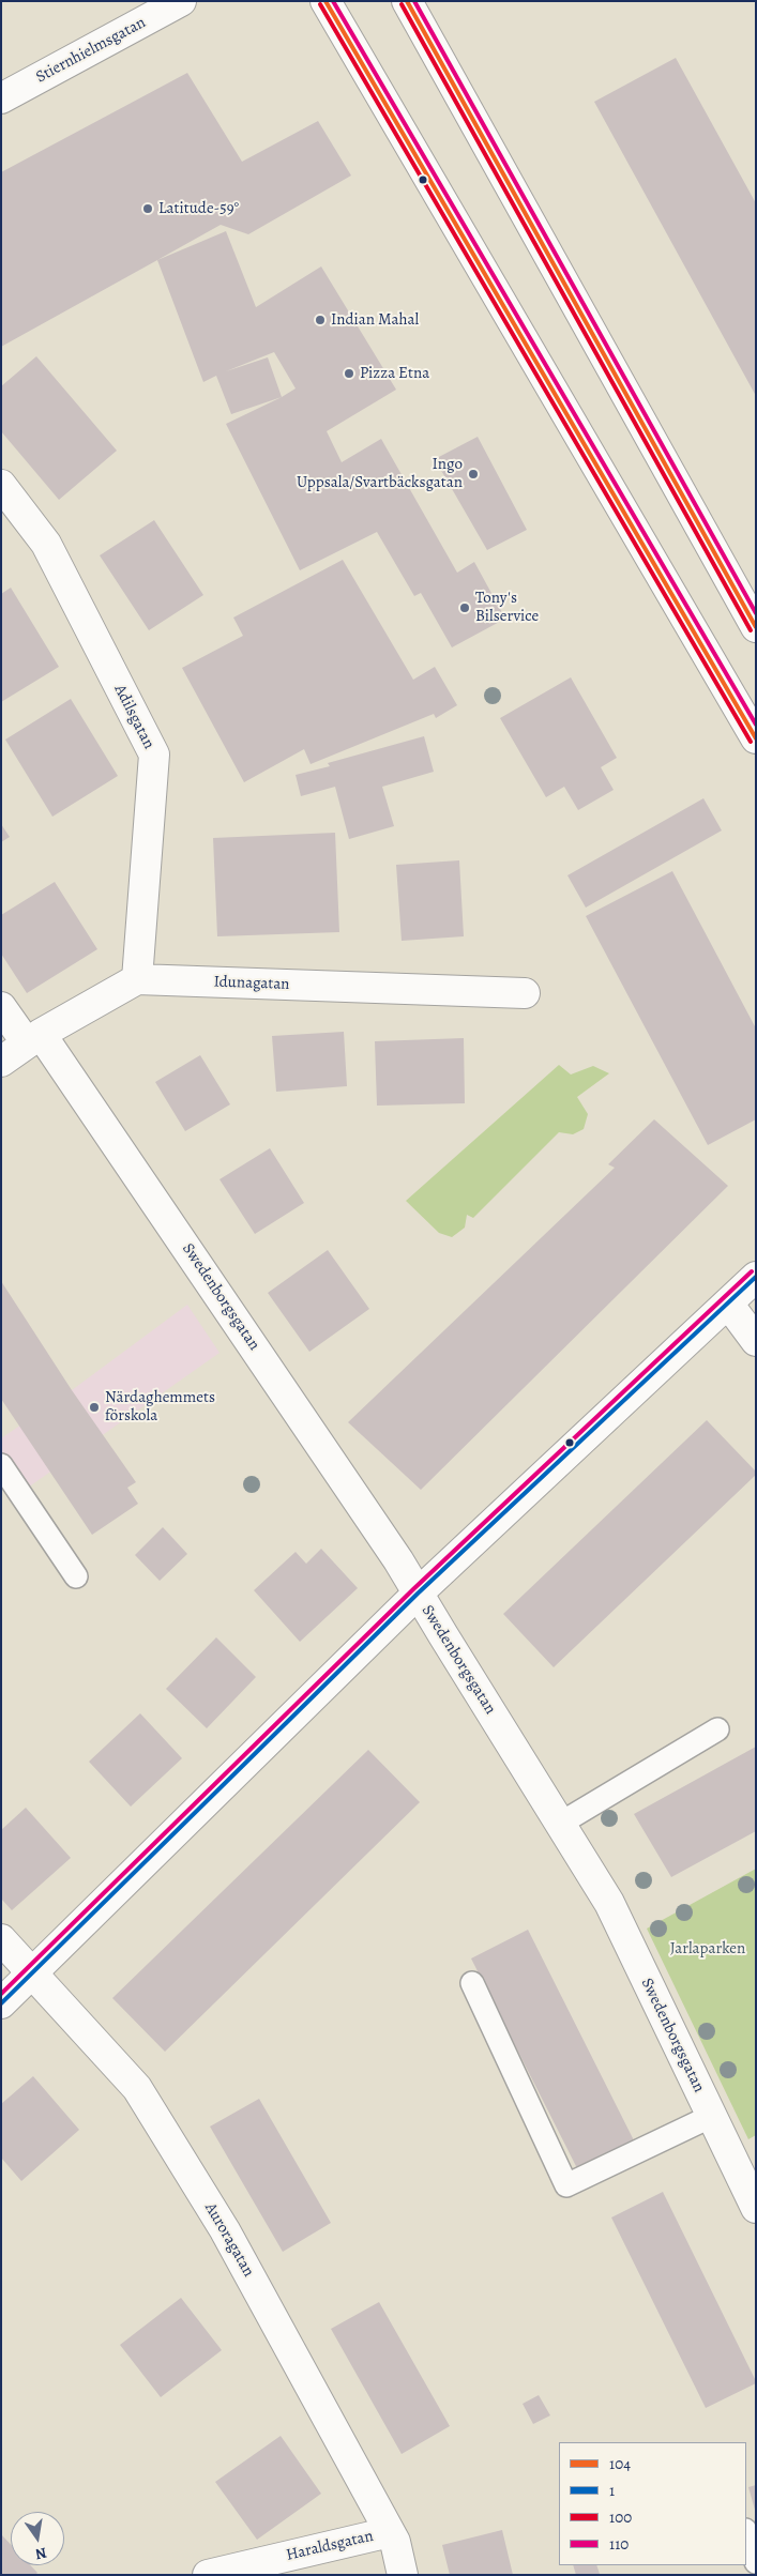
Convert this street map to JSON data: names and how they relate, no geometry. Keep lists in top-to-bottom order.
{
  "streets": {
    "street": [
      "Stiernhielmsgatan",
      "Adilsgatan",
      "Idunagatan",
      "Swedenborgsgatan",
      "Auroragatan",
      "Haraldsgatan"
    ]
  },
  "crossings": [
    ["Adilsgatan", "Idunagatan"],
    ["Auroragatan", "Haraldsgatan"]
  ],
  "parks": ["Jarlaparken"],
  "places": [
    "Latitude-59°",
    "Indian Mahal",
    "Pizza Etna",
    "Ingo Uppsala/Svartbäcksgatan",
    "Tony's Bilservice",
    "Närdaghemmets förskola"
  ],
  "lines": [
    "transit line 104",
    "transit line 110",
    "transit line 100",
    "transit line 1"
  ],
  "legend": [
    "104",
    "1",
    "100",
    "110"
  ],
  "north": "bottom"
}
